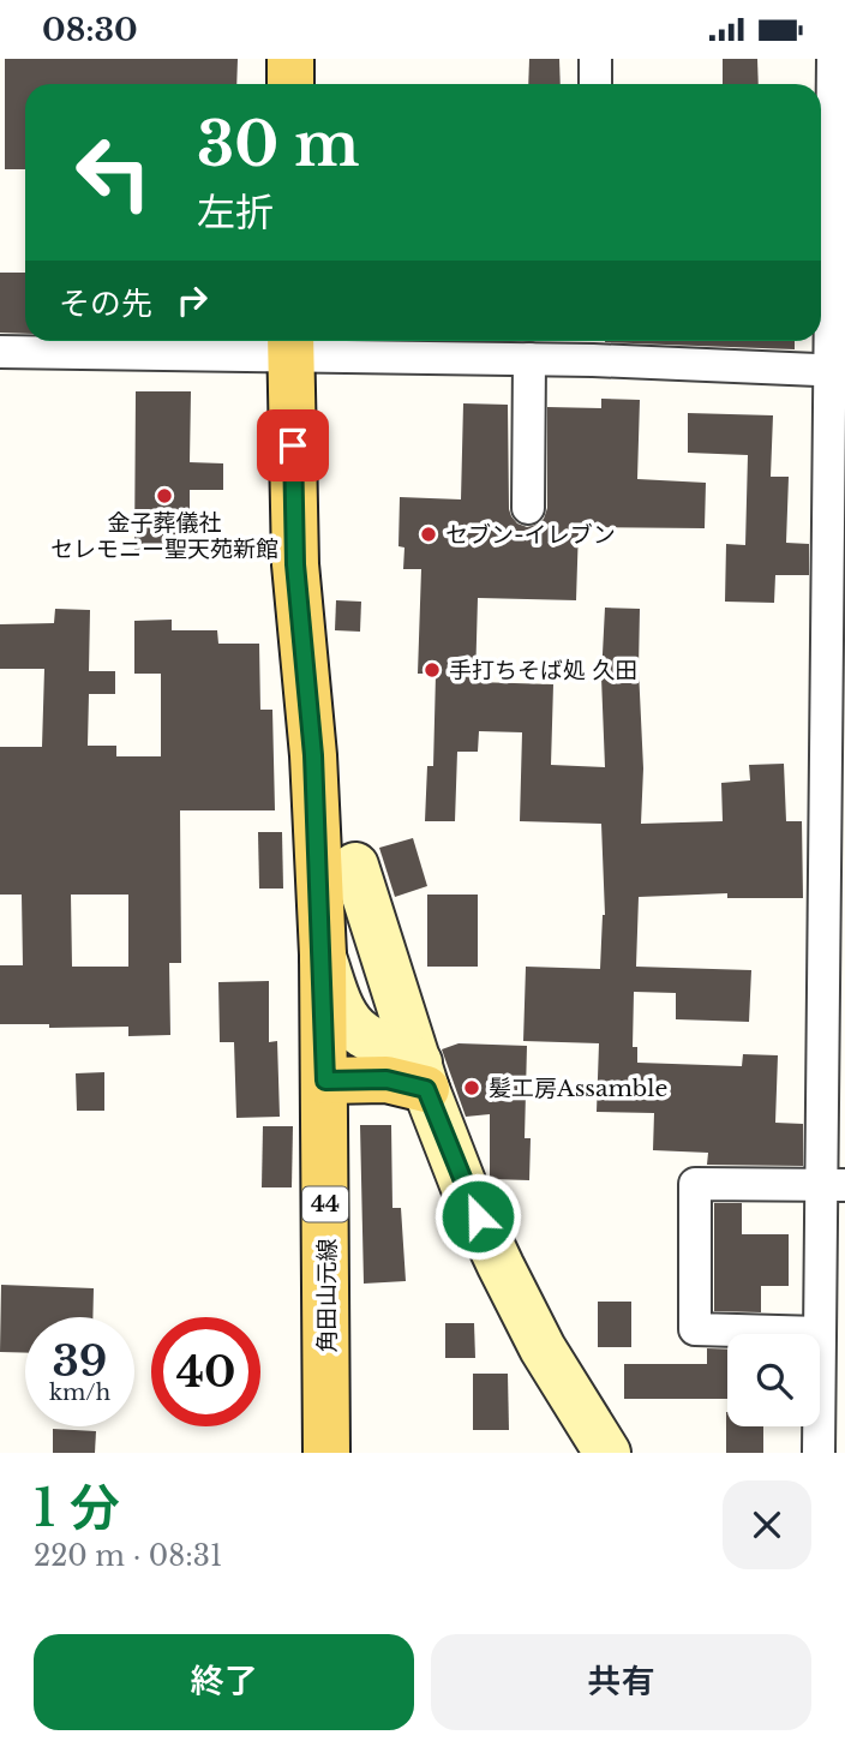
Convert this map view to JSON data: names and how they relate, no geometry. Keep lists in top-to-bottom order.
{
  "streets": {
    "main road": ["44", "角田山元線"]
  },
  "places": [
    "金子葬儀社 セレモニー聖天苑新館",
    "セブン-イレブン",
    "手打ちそば処 久田",
    "髪工房Assamble"
  ],
  "page": {
    "status": "08:30",
    "turn": ["30 m", "左折"],
    "then": "その先",
    "speed": "39 km/h",
    "limit": "40",
    "heading": ["1 分", "220 m · 08:31"],
    "buttons": ["終了", "共有"]
  }
}
